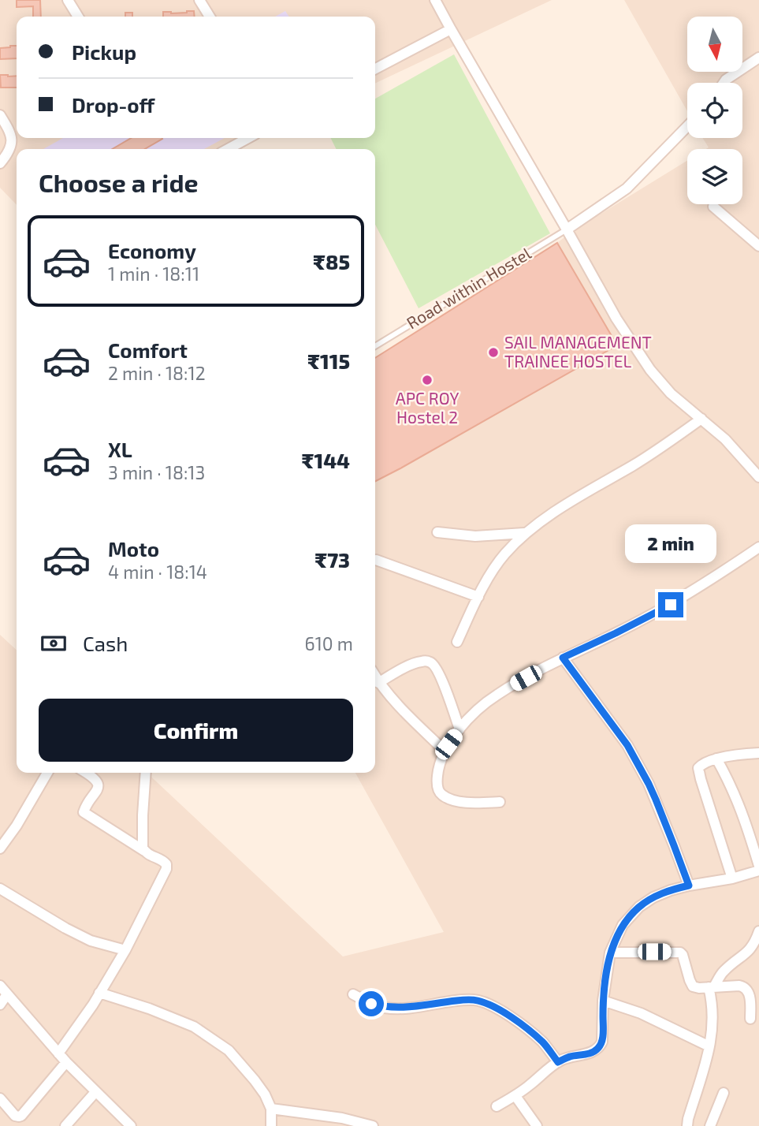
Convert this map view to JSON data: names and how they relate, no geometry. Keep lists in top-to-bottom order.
{
  "streets": {
    "lane": ["Road within Hostel"]
  },
  "places": ["SAIL MANAGEMENT TRAINEE HOSTEL", "APC ROY Hostel 2"],
  "north": "bottom",
  "page": {
    "banner": ["Pickup", "Drop-off"],
    "heading": "Choose a ride",
    "list": [
      {
        "name": "Economy",
        "note": "1 min · 18:11",
        "value": "₹85"
      },
      {
        "name": "Comfort",
        "note": "2 min · 18:12",
        "value": "₹115"
      },
      {
        "name": "XL",
        "note": "3 min · 18:13",
        "value": "₹144"
      },
      {
        "name": "Moto",
        "note": "4 min · 18:14",
        "value": "₹73"
      }
    ],
    "bubble": "2 min",
    "pay": ["Cash", "610 m"],
    "buttons": "Confirm"
  }
}
